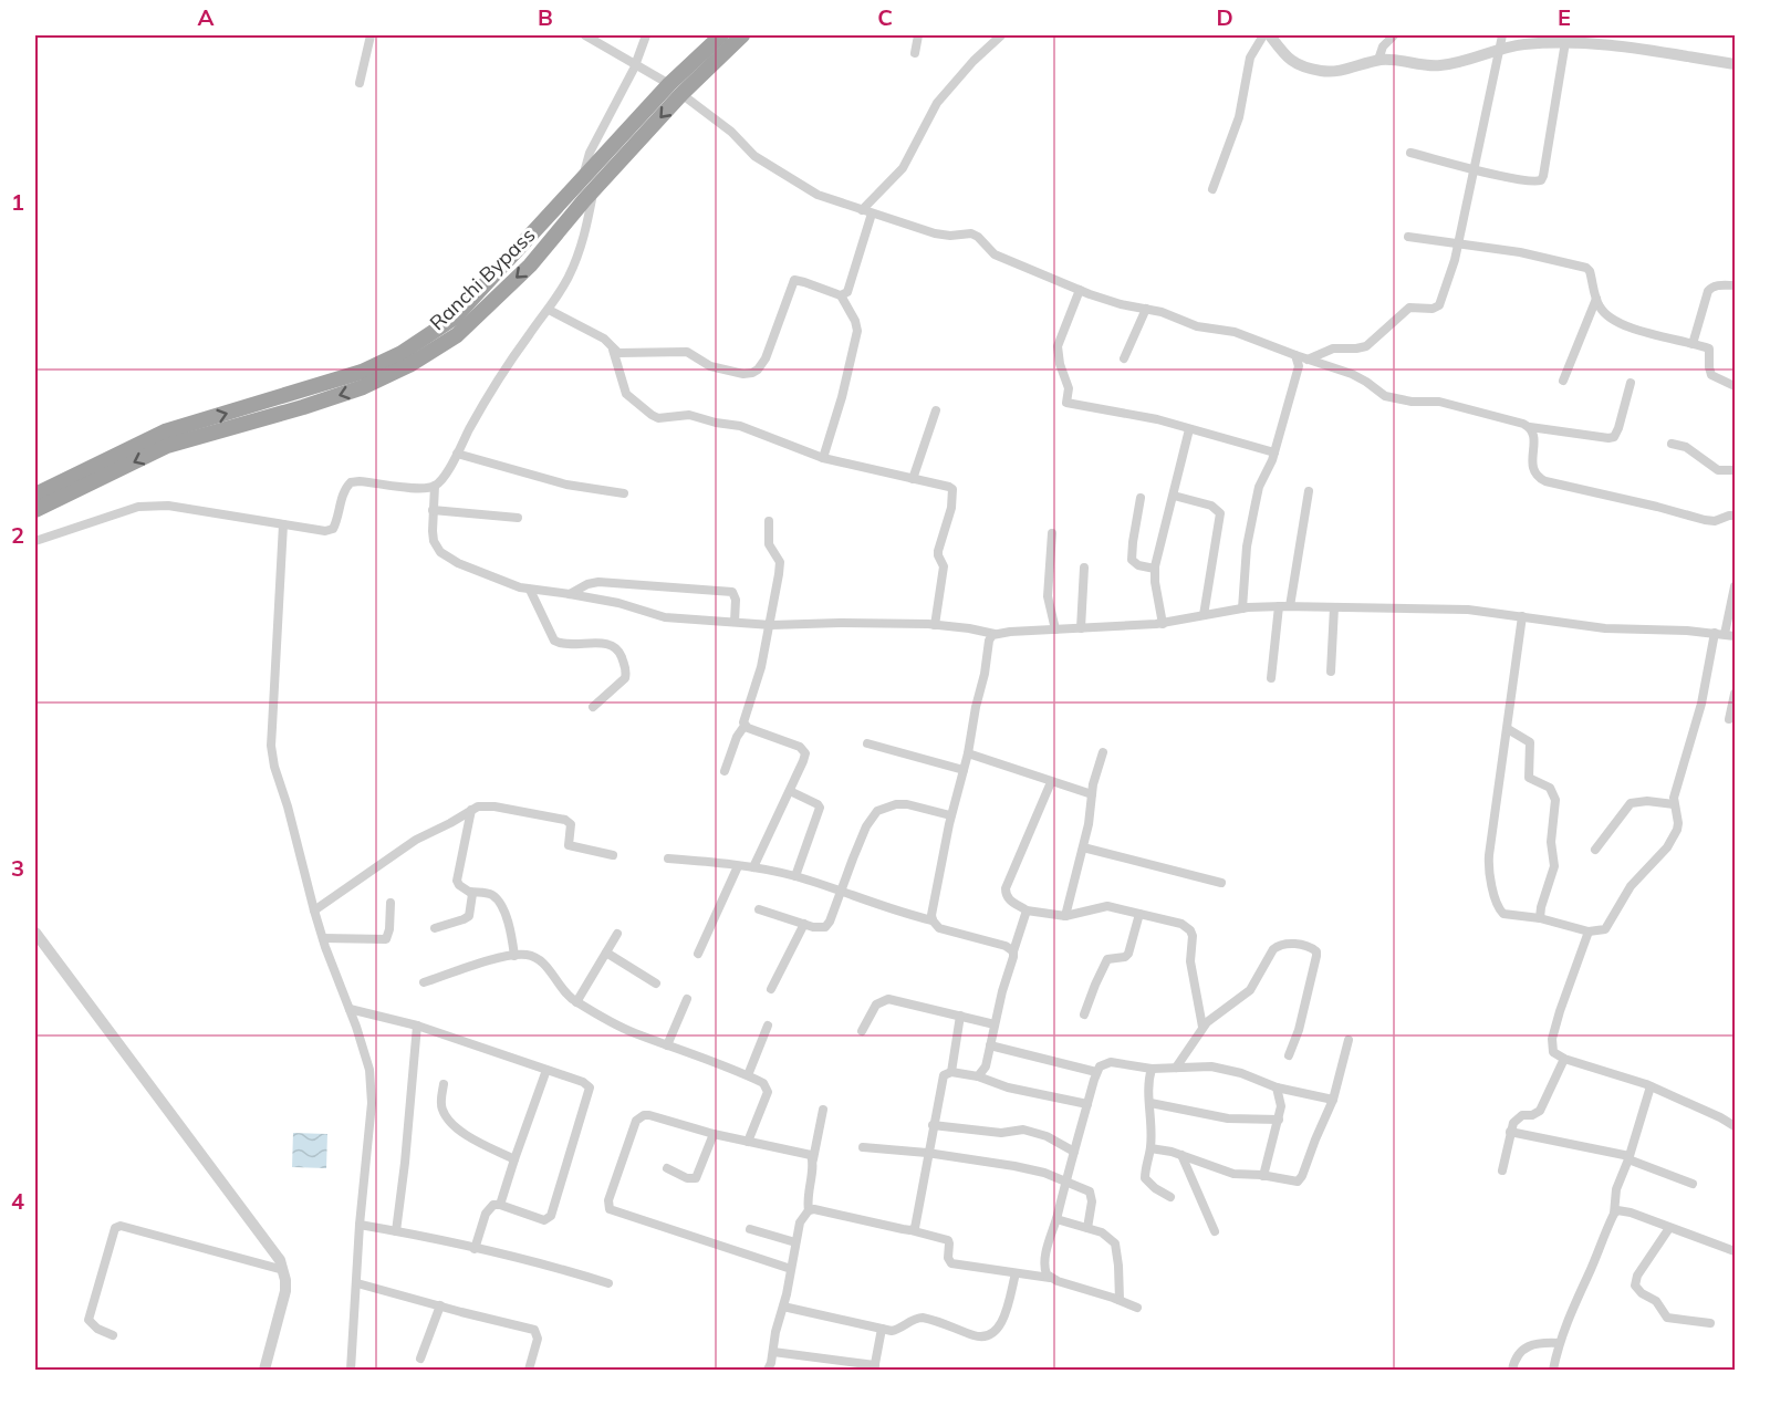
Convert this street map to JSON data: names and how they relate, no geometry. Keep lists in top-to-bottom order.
{
  "streets": {
    "highway": ["Ranchi Bypass"]
  },
  "grid": {
    "columns": [
      "A",
      "B",
      "C",
      "D",
      "E"
    ],
    "rows": [
      "1",
      "2",
      "3",
      "4"
    ]
  }
}
